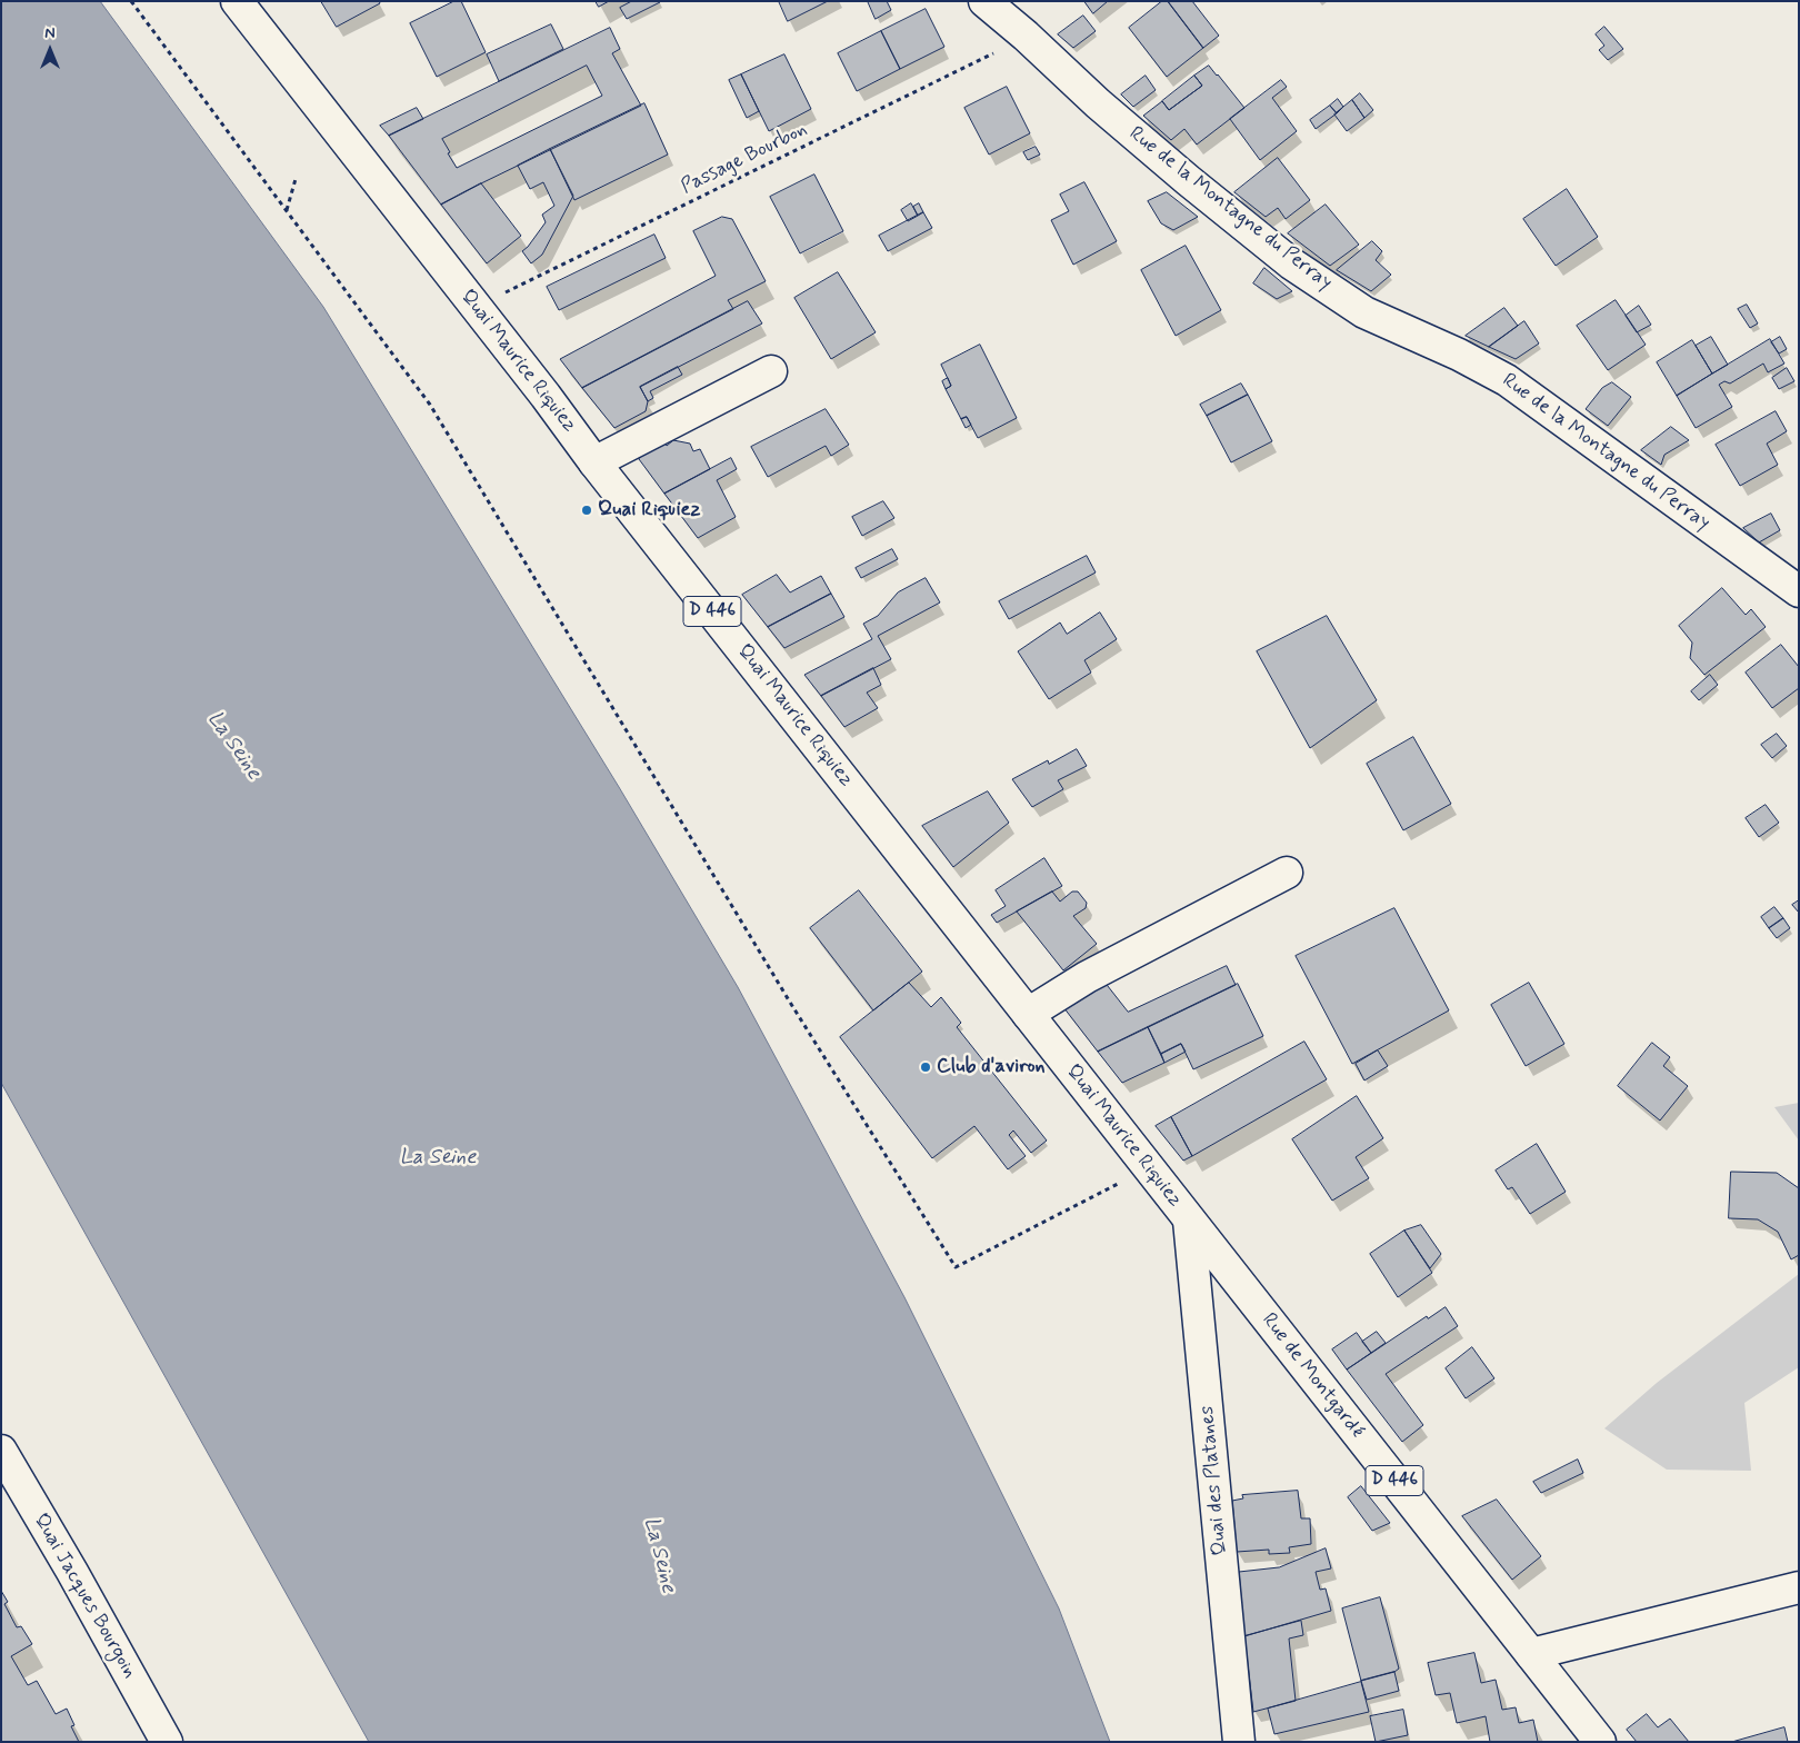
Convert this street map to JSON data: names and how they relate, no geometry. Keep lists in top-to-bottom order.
{
  "streets": {
    "main road": [
      "Rue de la Montagne du Perray",
      "Quai Maurice Riquiez",
      "D 446",
      "Rue de Montgardé",
      "Quai des Platanes",
      "Quai Jacques Bourgoin"
    ],
    "path": ["Passage Bourbon"]
  },
  "crossings": [
    ["Passage Bourbon", "Rue de la Montagne du Perray"],
    ["Passage Bourbon", "Quai Maurice Riquiez"],
    ["Quai Maurice Riquiez", "Rue de Montgardé"],
    ["Quai Maurice Riquiez", "Quai des Platanes"],
    ["Rue de Montgardé", "Quai des Platanes"]
  ],
  "water": ["La Seine"],
  "places": ["Quai Riquiez", "Club d'aviron"],
  "north": "top"
}
